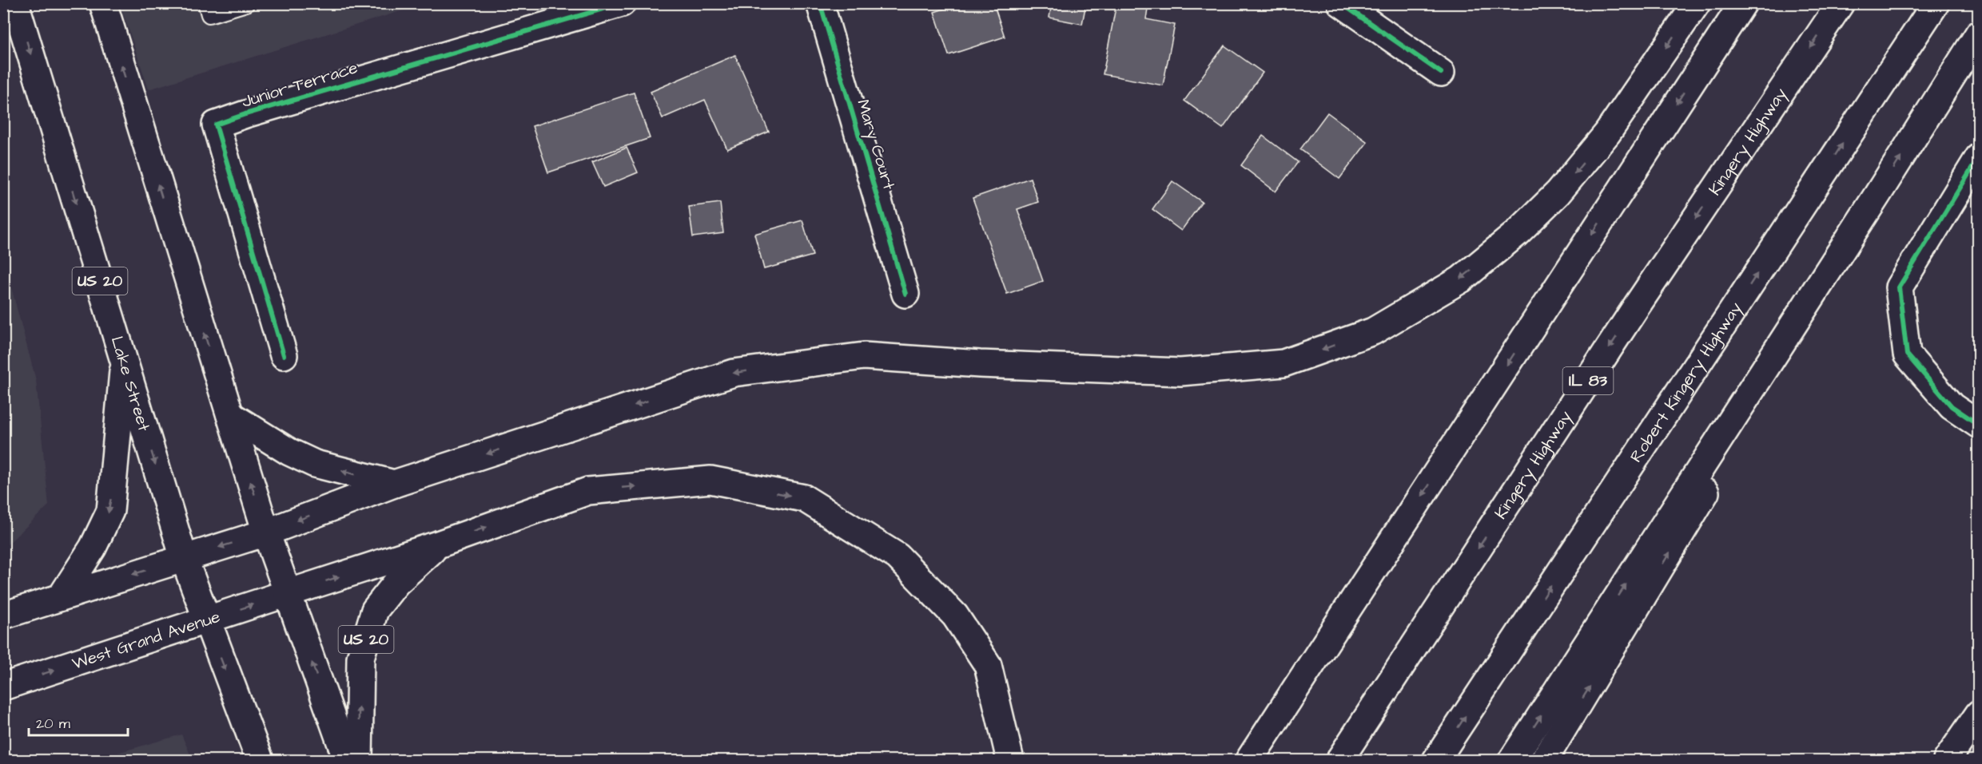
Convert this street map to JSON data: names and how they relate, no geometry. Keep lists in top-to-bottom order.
{
  "streets": {
    "main road": [
      "Junior Terrace",
      "Kingery Highway",
      "Mary Court",
      "US 20",
      "IL 83",
      "Robert Kingery Highway",
      "Lake Street",
      "West Grand Avenue"
    ]
  },
  "crossings": [
    ["US 20", "West Grand Avenue"],
    ["Lake Street", "West Grand Avenue"]
  ],
  "scale_bar": "20 m"
}
